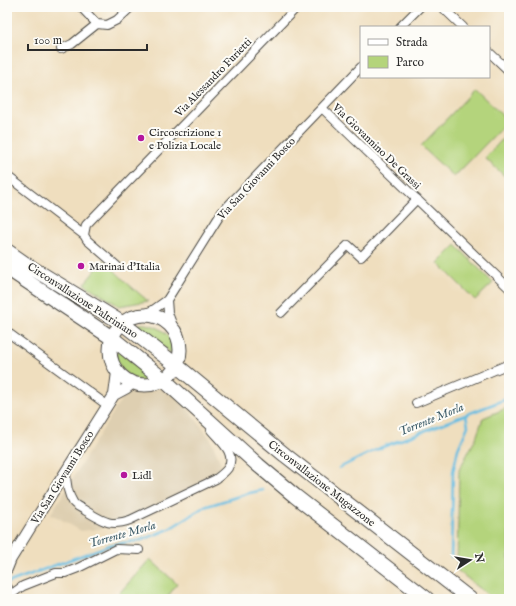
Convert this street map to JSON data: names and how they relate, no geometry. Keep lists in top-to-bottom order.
{
  "streets": {
    "highway": ["Circonvallazione Paltriniano", "Circonvallazione Mugazzone"],
    "main road": ["Via San Giovanni Bosco"],
    "street": ["Via Alessandro Furietti", "Via Giovannino De Grassi"]
  },
  "crossings": [
    ["Via Giovannino De Grassi", "Via San Giovanni Bosco"],
    ["Via San Giovanni Bosco", "Circonvallazione Paltriniano"],
    ["Circonvallazione Paltriniano", "Circonvallazione Mugazzone"]
  ],
  "water": ["Torrente Morla"],
  "places": ["Circoscrizione 1 e Polizia Locale", "Marinai d'Italia", "Lidl"],
  "legend": ["Strada", "Parco"],
  "scale_bar": "100 m",
  "north": "right"
}
